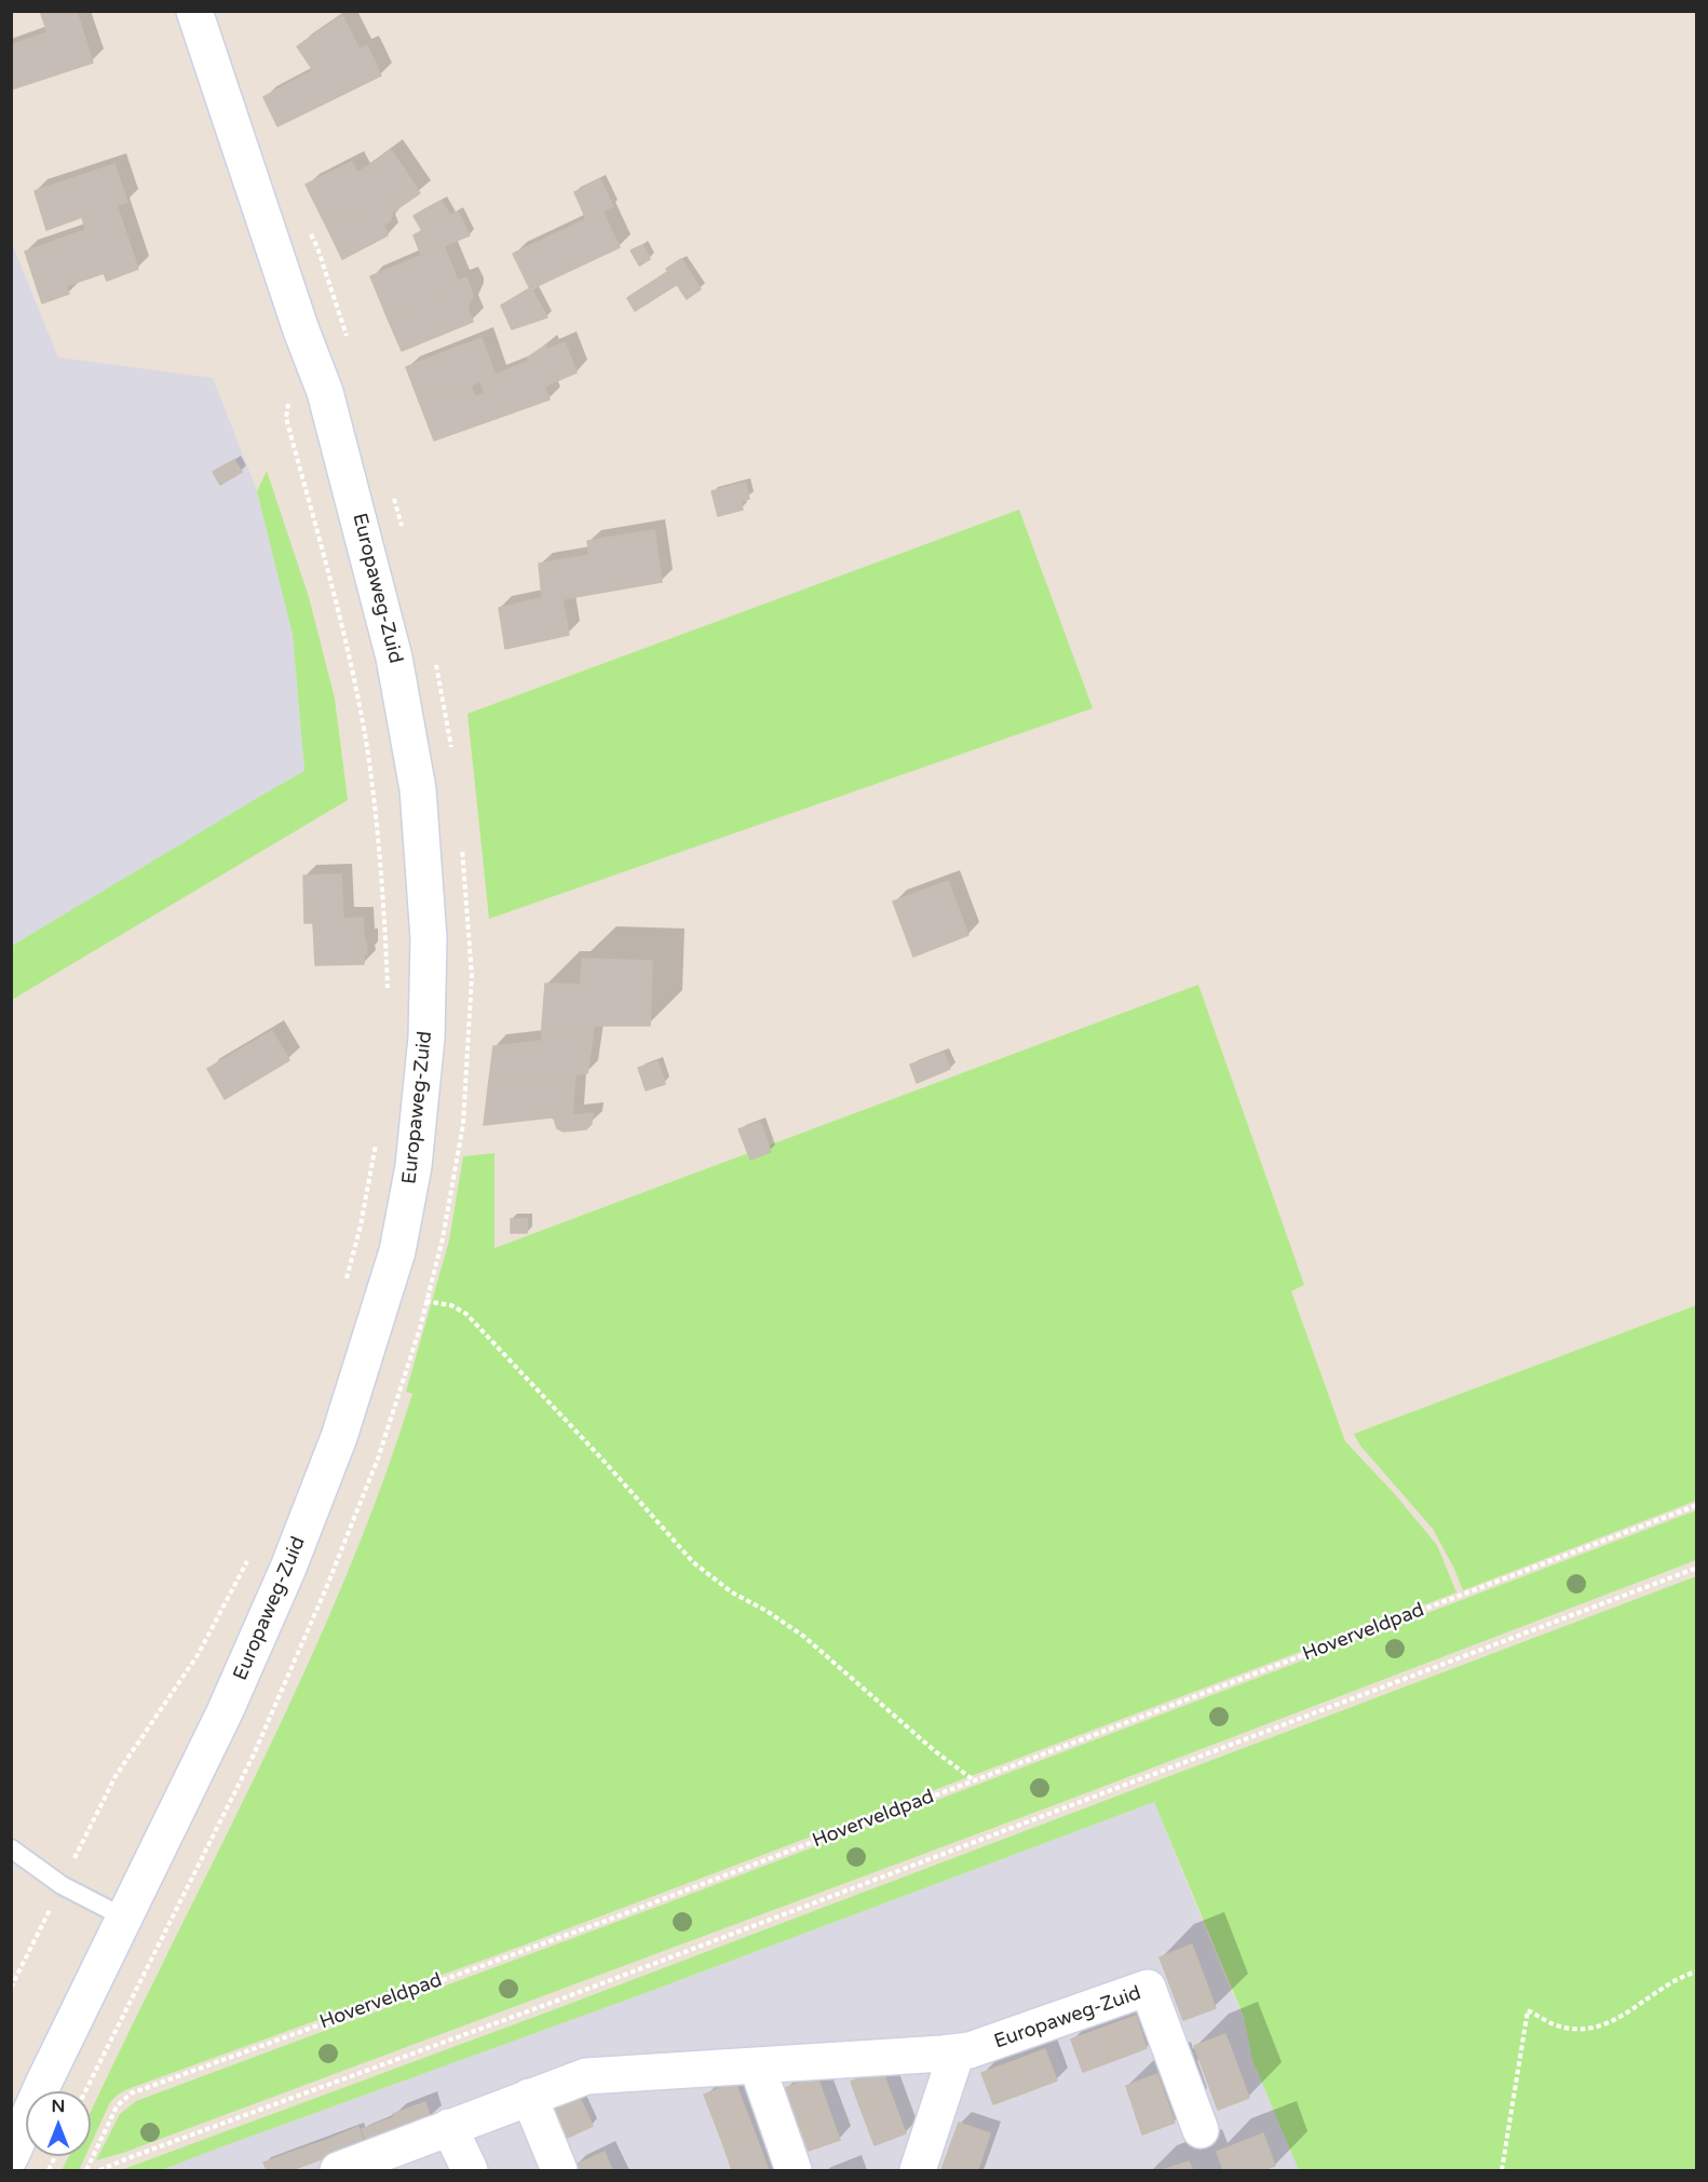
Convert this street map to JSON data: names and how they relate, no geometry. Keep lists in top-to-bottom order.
{
  "streets": {
    "street": ["Europaweg-Zuid"],
    "path": ["Hoverveldpad"]
  },
  "north": "top"
}
